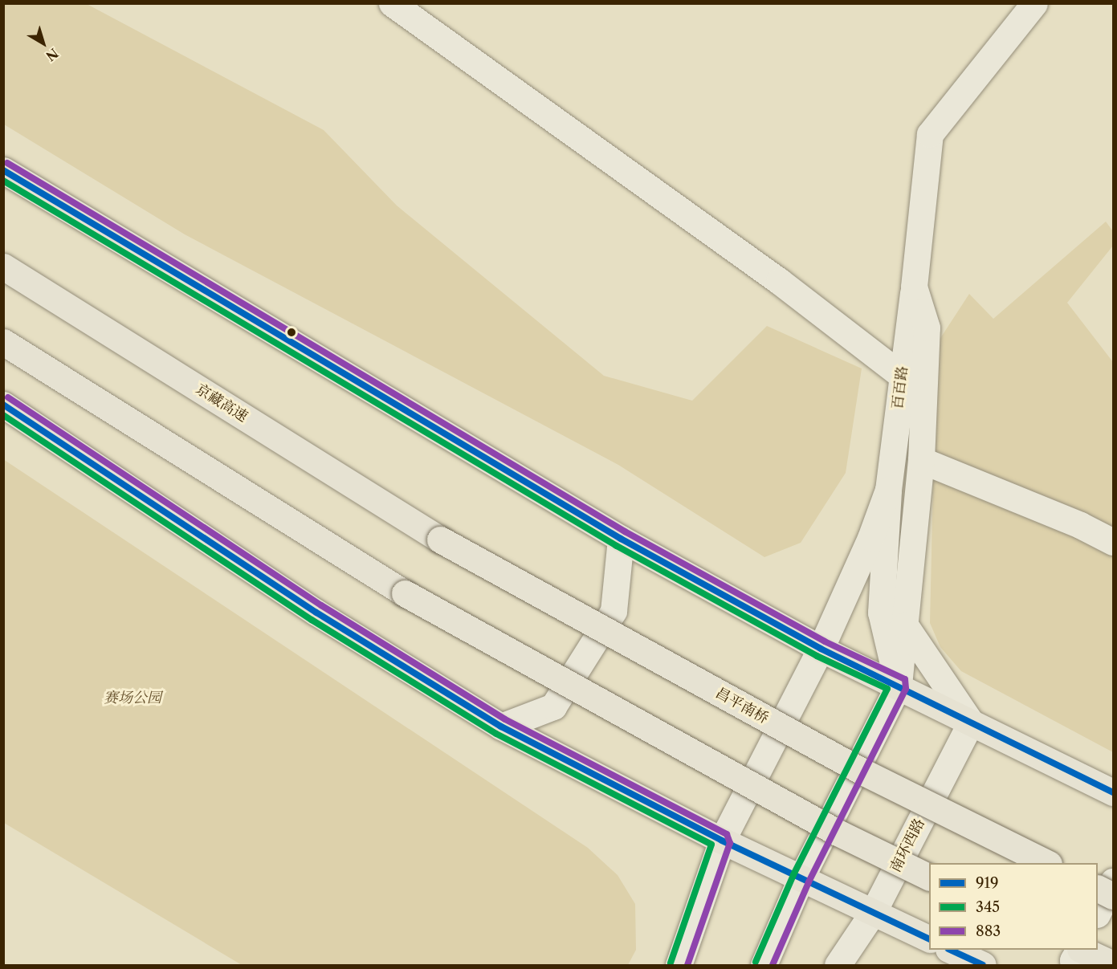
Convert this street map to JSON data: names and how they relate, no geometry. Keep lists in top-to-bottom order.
{
  "streets": {
    "main road": ["京藏高速", "昌平南桥"],
    "street": ["百百路", "南环西路"]
  },
  "crossings": [
    ["京藏高速", "昌平南桥"]
  ],
  "parks": ["赛场公园"],
  "lines": ["transit line 883", "transit line 919", "transit line 345"],
  "legend": ["919", "345", "883"],
  "north": "bottom right"
}
